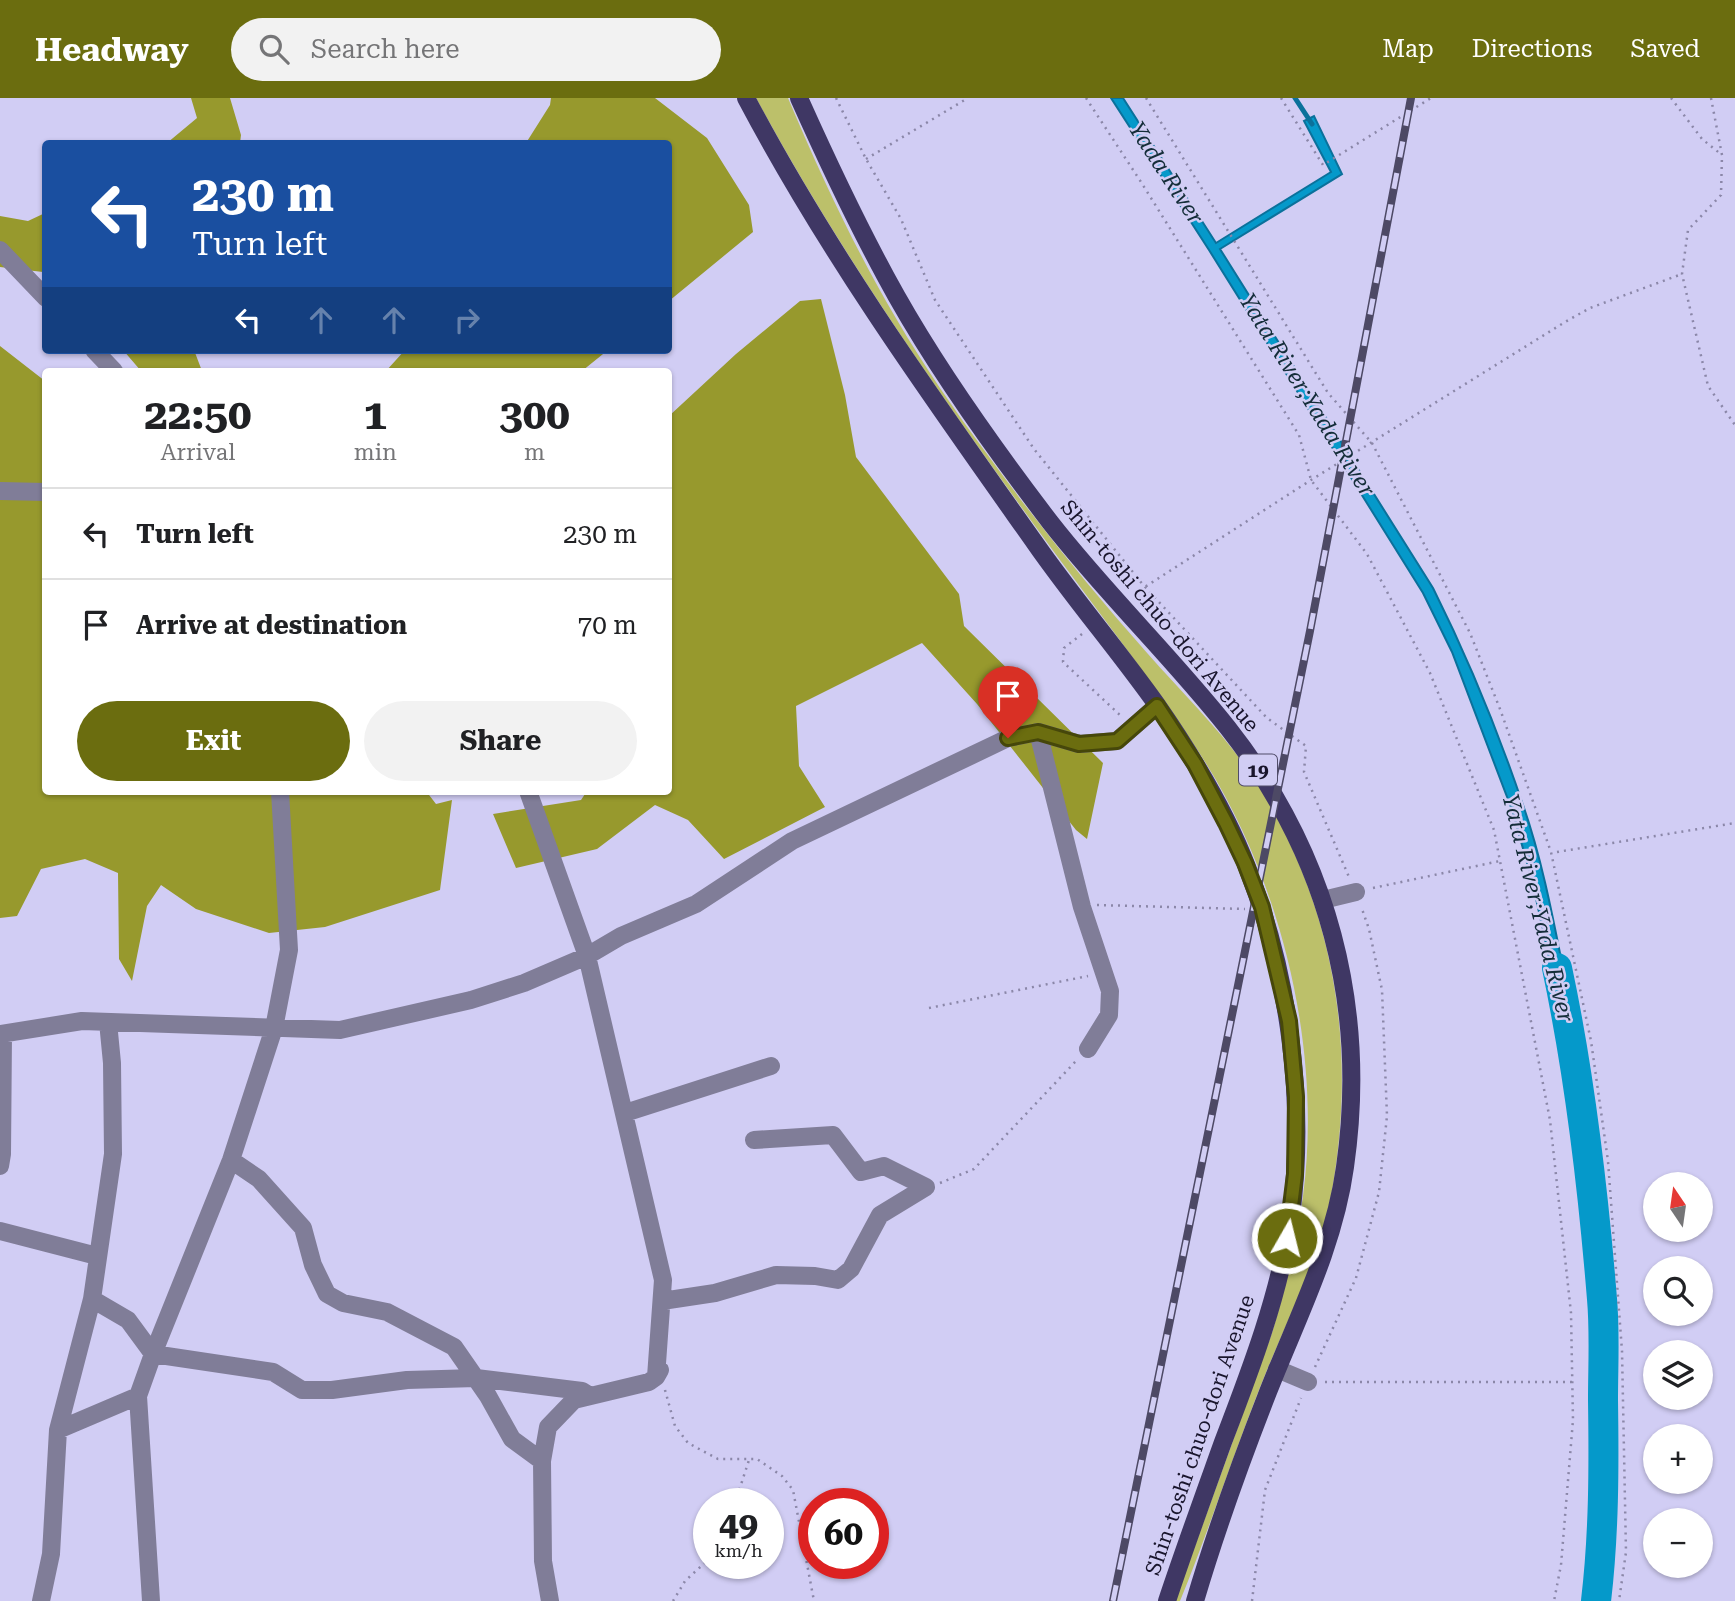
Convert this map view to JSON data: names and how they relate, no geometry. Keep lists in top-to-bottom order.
{
  "streets": {
    "main road": ["Shin-toshi chuo-dori Avenue", "19"]
  },
  "water": ["Yada River", "Yata River;Yada River"],
  "north": "top",
  "page": {
    "header": "Headway",
    "search": "Search here",
    "nav": ["Map", "Directions", "Saved"],
    "turn": ["230 m", "Turn left"],
    "eta": [
      "22:50",
      "Arrival",
      "1",
      "min",
      "300",
      "m"
    ],
    "list": [
      {
        "name": "Turn left",
        "value": "230 m"
      },
      {
        "name": "Arrive at destination",
        "value": "70 m"
      }
    ],
    "buttons": ["Exit", "Share"],
    "map_buttons": ["+", "−"],
    "speed": "49 km/h",
    "limit": "60"
  }
}
